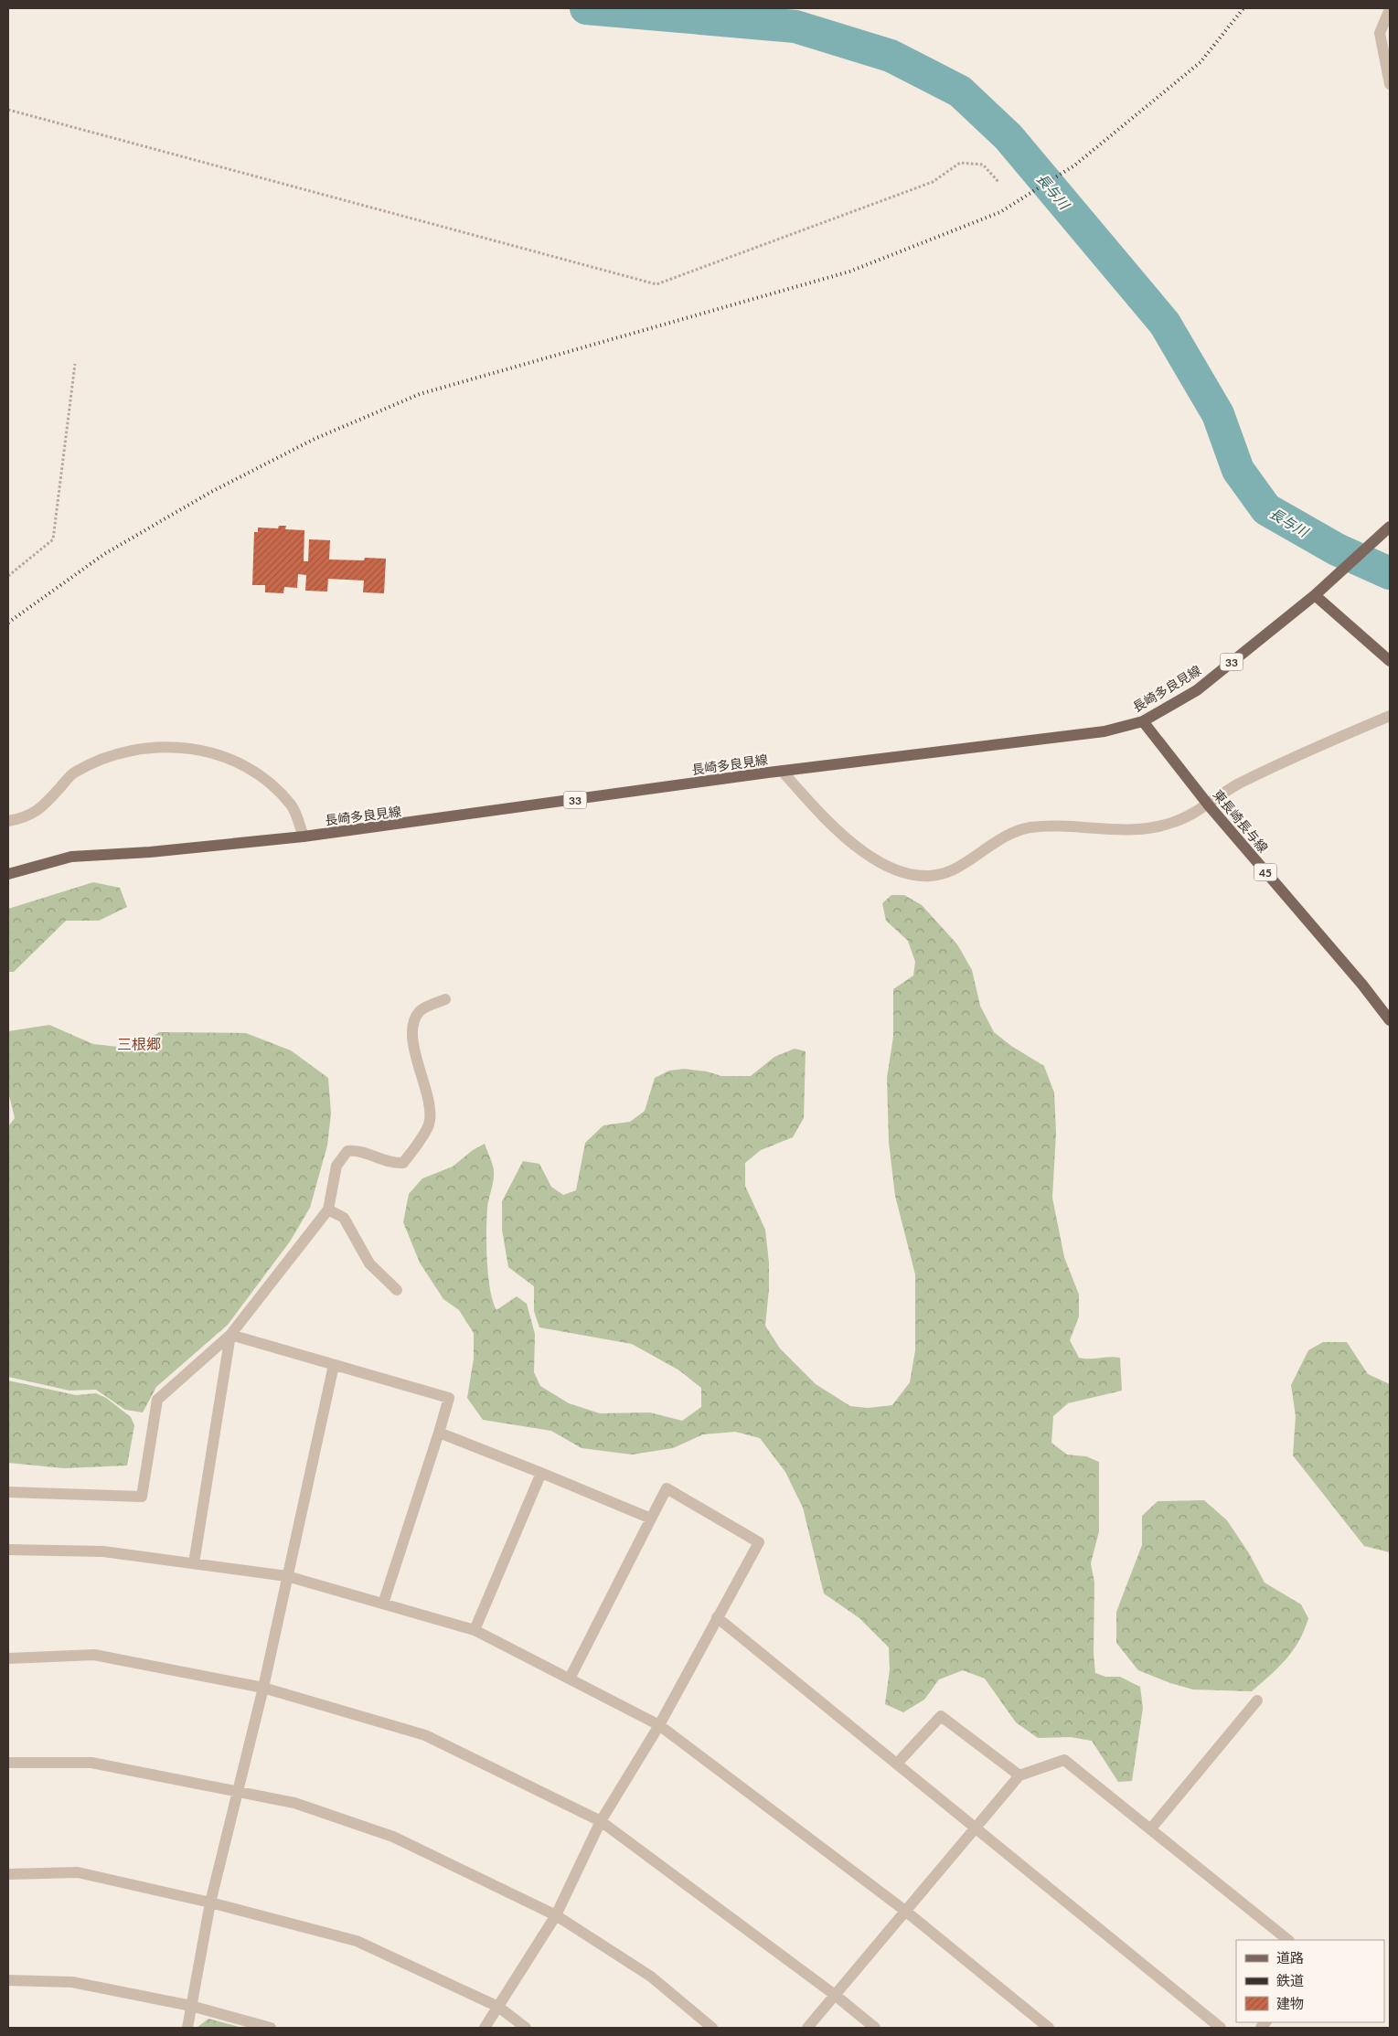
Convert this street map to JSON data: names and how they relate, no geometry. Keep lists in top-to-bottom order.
{
  "streets": {
    "main road": [
      "33",
      "長崎多良見線",
      "東長崎長与線",
      "45"
    ]
  },
  "crossings": [
    ["長崎多良見線", "東長崎長与線"]
  ],
  "districts": ["三根郷"],
  "water": ["長与川"],
  "legend": ["道路", "鉄道", "建物"]
}
